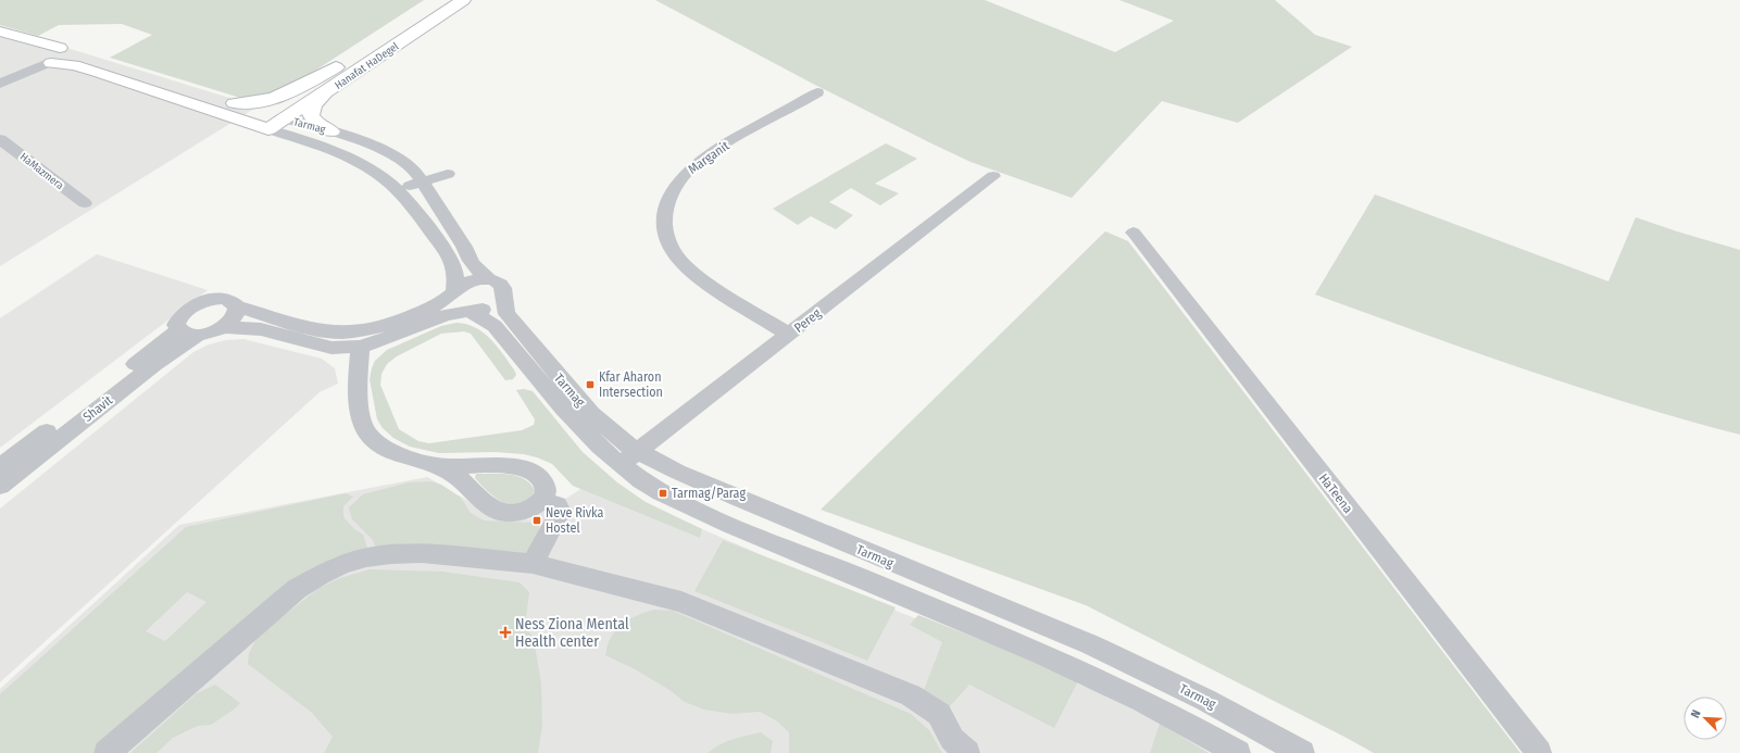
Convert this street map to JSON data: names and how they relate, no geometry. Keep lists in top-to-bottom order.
{
  "streets": {
    "main road": ["Hanafat HaDegel", "Tarmag"],
    "street": [
      "Marganit",
      "HaMazmera",
      "Pereg",
      "Shavit",
      "HaTeena"
    ]
  },
  "crossings": [
    ["Hanafat HaDegel", "Tarmag"],
    ["Tarmag", "Pereg"],
    ["Marganit", "Pereg"]
  ],
  "places": {
    "transit": ["Kfar Aharon Intersection", "Tarmag/Parag", "Neve Rivka Hostel"],
    "health": ["Ness Ziona Mental Health center"]
  },
  "north": "top left"
}
